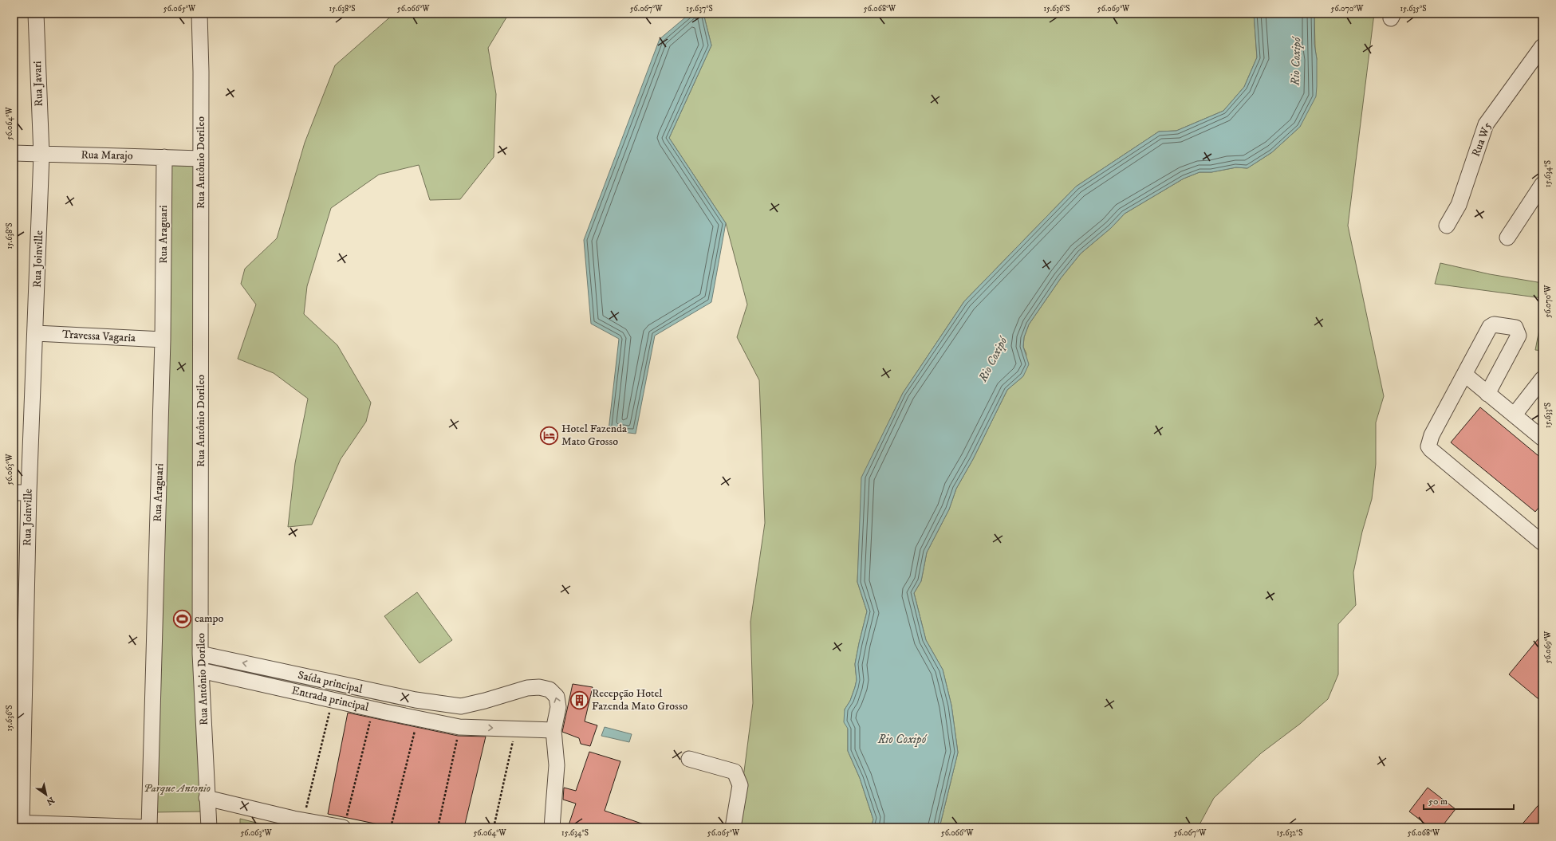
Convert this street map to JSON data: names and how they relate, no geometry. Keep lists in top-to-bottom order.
{
  "streets": {
    "street": [
      "Rua Javari",
      "Rua W5",
      "Rua Marajo",
      "Rua Antônio Dorileo",
      "Rua Araguari",
      "Rua Joinville",
      "Travessa Vagaria",
      "Saída principal",
      "Entrada principal"
    ]
  },
  "crossings": [
    ["Rua Javari", "Rua Marajo"],
    ["Rua Javari", "Rua Joinville"],
    ["Rua Marajo", "Rua Antônio Dorileo"],
    ["Rua Marajo", "Rua Araguari"],
    ["Rua Marajo", "Rua Joinville"],
    ["Rua Antônio Dorileo", "Saída principal"],
    ["Rua Antônio Dorileo", "Entrada principal"],
    ["Rua Araguari", "Travessa Vagaria"],
    ["Rua Joinville", "Travessa Vagaria"],
    ["Saída principal", "Entrada principal"]
  ],
  "water": ["Rio Coxipó"],
  "parks": ["Parque Antonio"],
  "places": {
    "hotel": ["Hotel Fazenda Mato Grosso"],
    "sports": ["campo"],
    "building": ["Recepção Hotel Fazenda Mato Grosso"]
  },
  "scale_bar": "50 m",
  "north": "bottom right",
  "coordinates": [
    "56.065°W",
    "15.638°S",
    "56.066°W",
    "56.067°W",
    "15.637°S",
    "56.068°W",
    "15.636°S",
    "56.069°W",
    "56.070°W",
    "15.635°S",
    "56.064°W",
    "15.634°S",
    "15.633°S",
    "56.063°W",
    "15.632°S"
  ]
}
